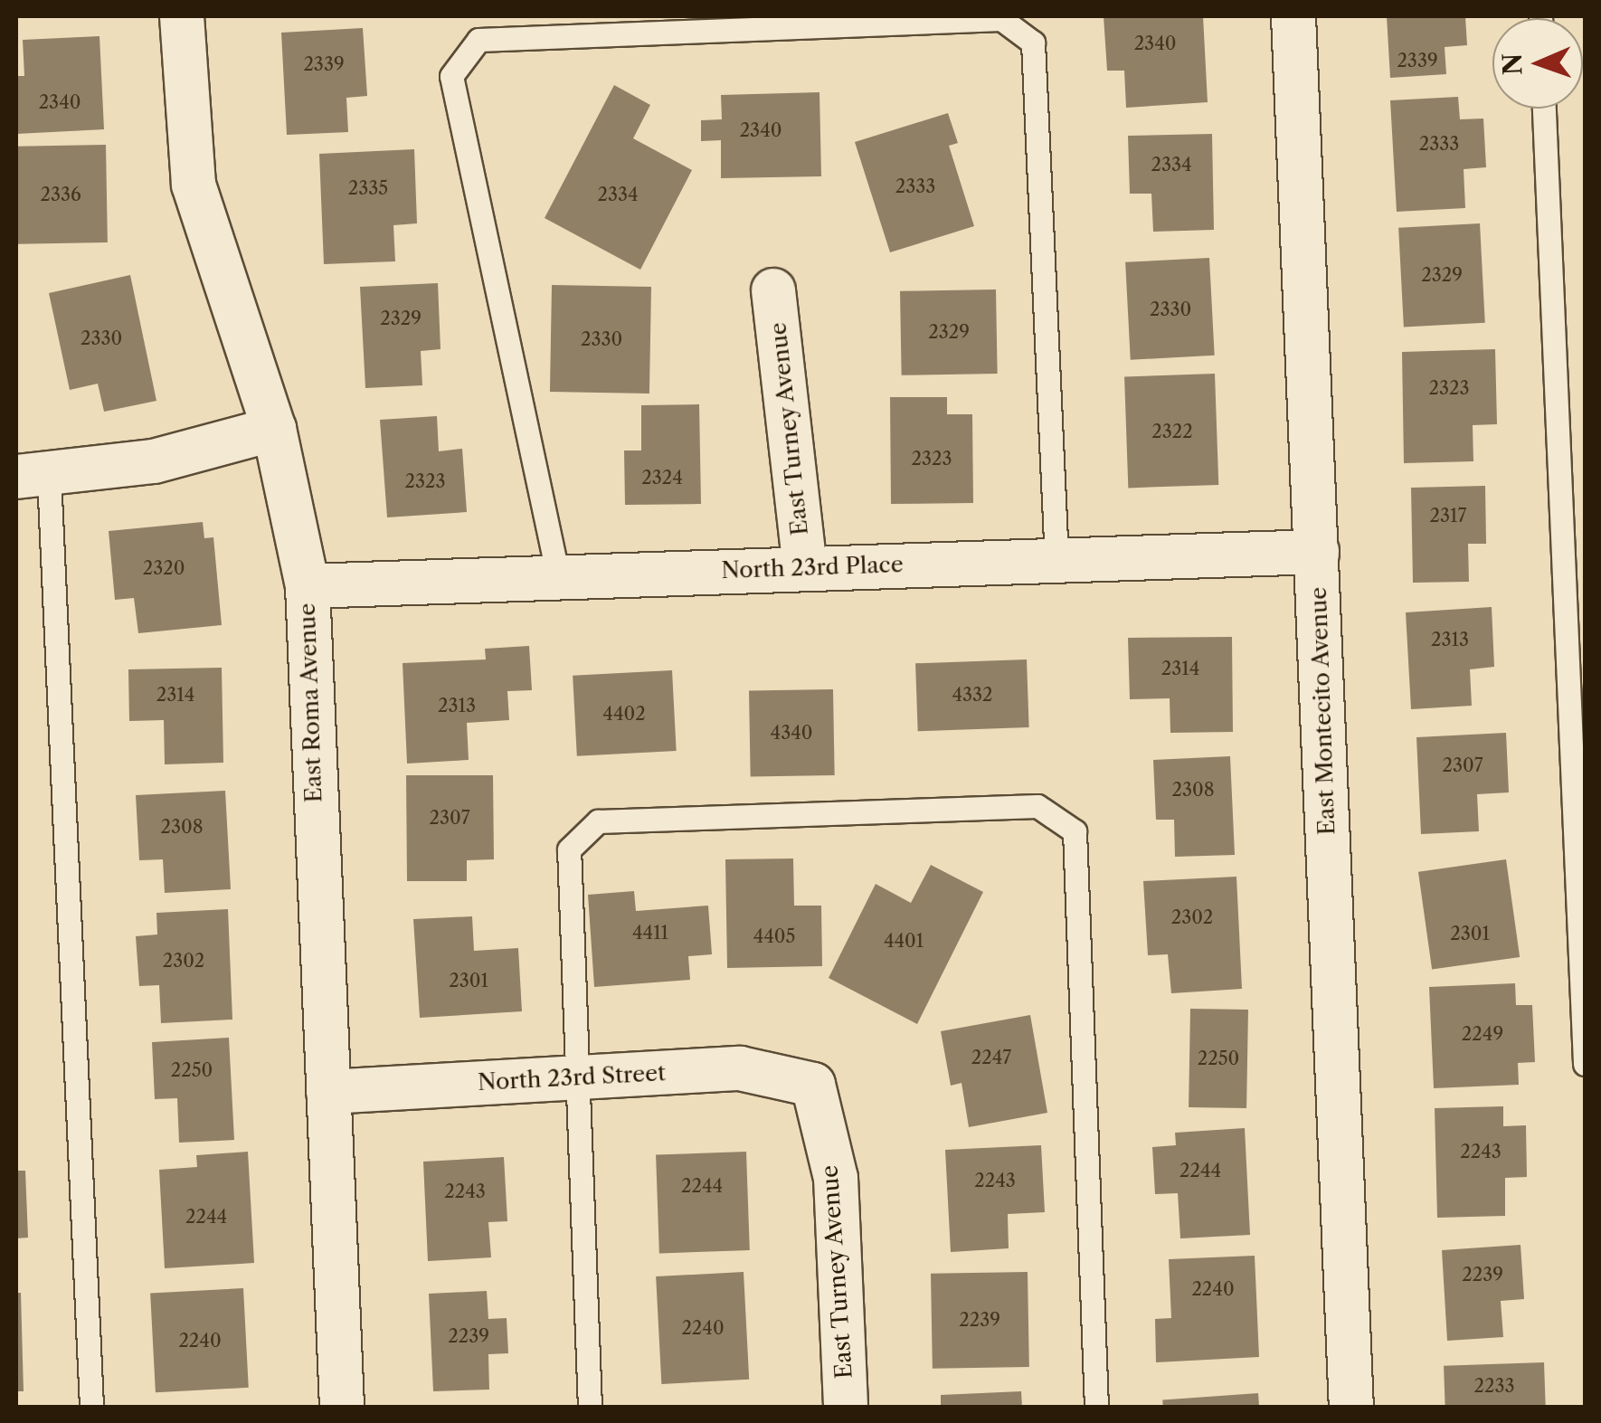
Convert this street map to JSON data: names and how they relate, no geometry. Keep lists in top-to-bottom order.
{
  "streets": {
    "street": [
      "East Turney Avenue",
      "North 23rd Place",
      "East Roma Avenue",
      "East Montecito Avenue",
      "North 23rd Street"
    ]
  },
  "crossings": [
    ["East Turney Avenue", "North 23rd Place"],
    ["East Turney Avenue", "North 23rd Street"],
    ["North 23rd Place", "East Roma Avenue"],
    ["North 23rd Place", "East Montecito Avenue"],
    ["East Roma Avenue", "North 23rd Street"]
  ],
  "house_numbers": [
    "2340",
    "2339",
    "2339",
    "2340",
    "2340",
    "2333",
    "2334",
    "2333",
    "2335",
    "2336",
    "2334",
    "2329",
    "2330",
    "2329",
    "2329",
    "2330",
    "2330",
    "2323",
    "2322",
    "2323",
    "2324",
    "2323",
    "2317",
    "2320",
    "2313",
    "2314",
    "2314",
    "4332",
    "2313",
    "4402",
    "4340",
    "2307",
    "2308",
    "2307",
    "2308",
    "2302",
    "4411",
    "2301",
    "4405",
    "4401",
    "2302",
    "2301",
    "2249",
    "2247",
    "2250",
    "2250",
    "2243",
    "2244",
    "2243",
    "2244",
    "2243",
    "2244",
    "2239",
    "2240",
    "2239",
    "2240",
    "2239",
    "2240",
    "2233"
  ],
  "north": "left"
}
